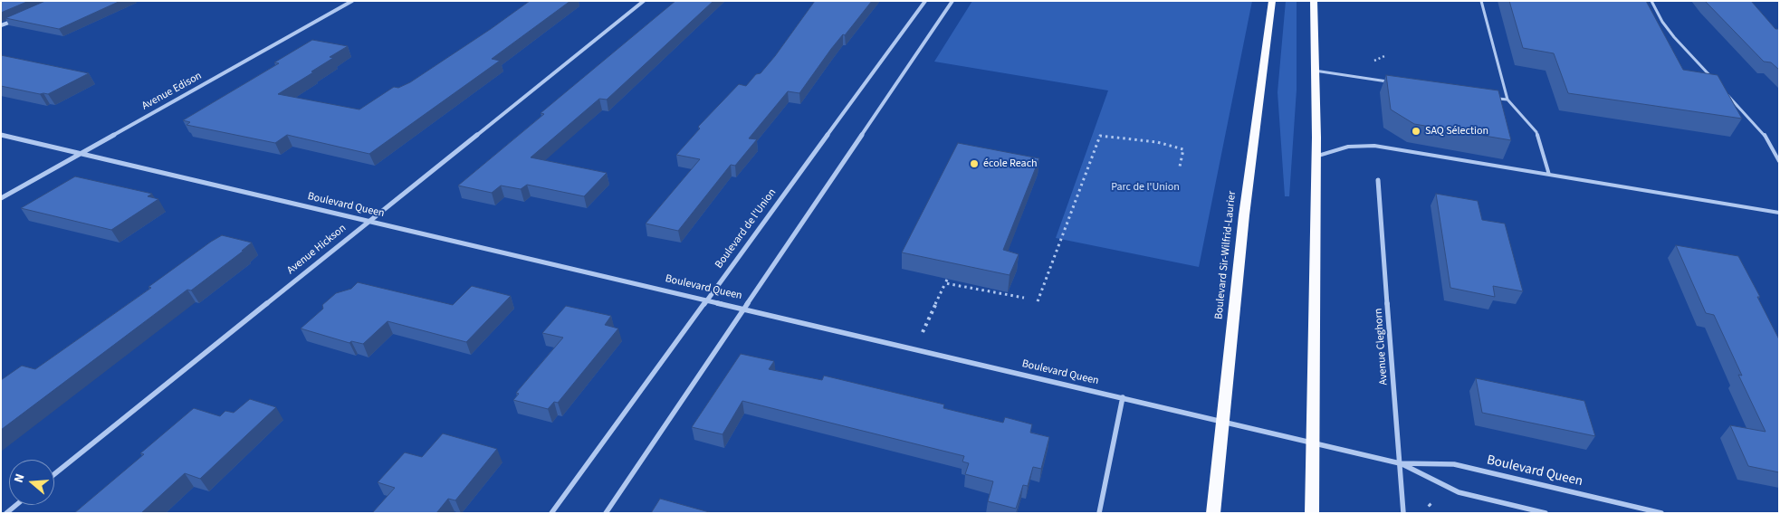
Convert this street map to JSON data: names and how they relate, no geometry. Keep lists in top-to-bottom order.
{
  "streets": {
    "main road": ["Boulevard Sir-Wilfrid-Laurier"],
    "street": [
      "Avenue Edison",
      "Boulevard Queen",
      "Boulevard de l'Union",
      "Avenue Hickson",
      "Avenue Cleghorn"
    ]
  },
  "crossings": [
    ["Avenue Edison", "Boulevard Queen"],
    ["Boulevard Queen", "Boulevard de l'Union"],
    ["Boulevard Queen", "Avenue Hickson"],
    ["Boulevard Queen", "Boulevard Sir-Wilfrid-Laurier"],
    ["Boulevard Queen", "Avenue Cleghorn"]
  ],
  "parks": ["Parc de l'Union"],
  "places": ["SAQ Sélection", "école Reach"],
  "north": "left"
}
